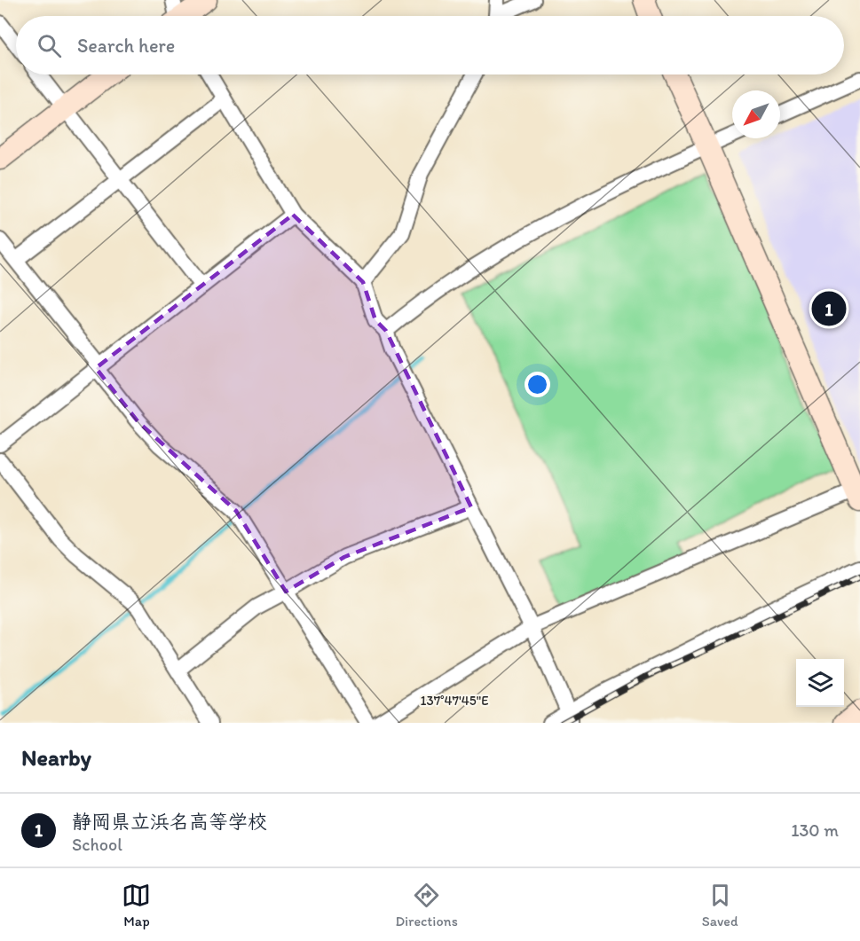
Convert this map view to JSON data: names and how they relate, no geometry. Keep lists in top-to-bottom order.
{
  "north": "bottom left",
  "page": {
    "search": "Search here",
    "pins": "1",
    "heading": "Nearby",
    "list": [
      {
        "mark": "1",
        "name": "静岡県立浜名高等学校",
        "note": "School",
        "value": "130 m"
      }
    ],
    "nav": ["Map", "Directions", "Saved"]
  },
  "coordinates": ["137°47'45\"E"]
}
